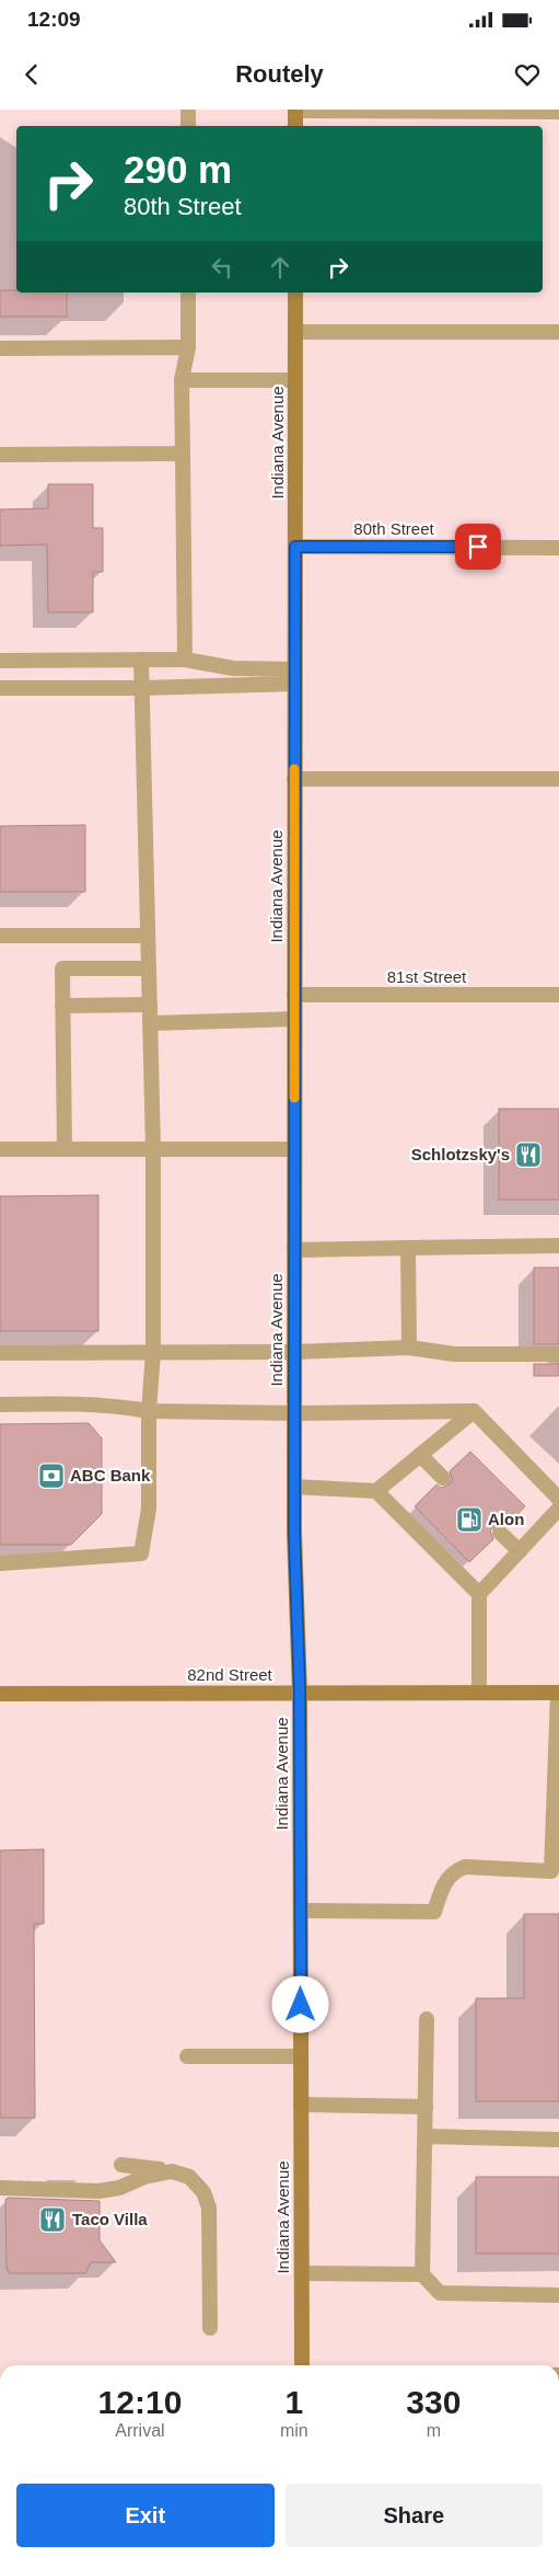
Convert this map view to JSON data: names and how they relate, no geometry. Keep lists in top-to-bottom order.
{
  "streets": {
    "main road": ["Indiana Avenue", "82nd Street"],
    "street": ["80th Street", "81st Street"]
  },
  "crossings": [
    ["Indiana Avenue", "80th Street"],
    ["Indiana Avenue", "81st Street"],
    ["Indiana Avenue", "82nd Street"]
  ],
  "places": {
    "restaurant": ["Schlotzsky's", "Taco Villa"],
    "bank": ["ABC Bank"],
    "fuel station": ["Alon"]
  },
  "page": {
    "status": "12:09",
    "header": "Routely",
    "turn": ["290 m", "80th Street"],
    "eta": [
      "12:10",
      "Arrival",
      "1",
      "min",
      "330",
      "m"
    ],
    "buttons": ["Exit", "Share"]
  }
}
